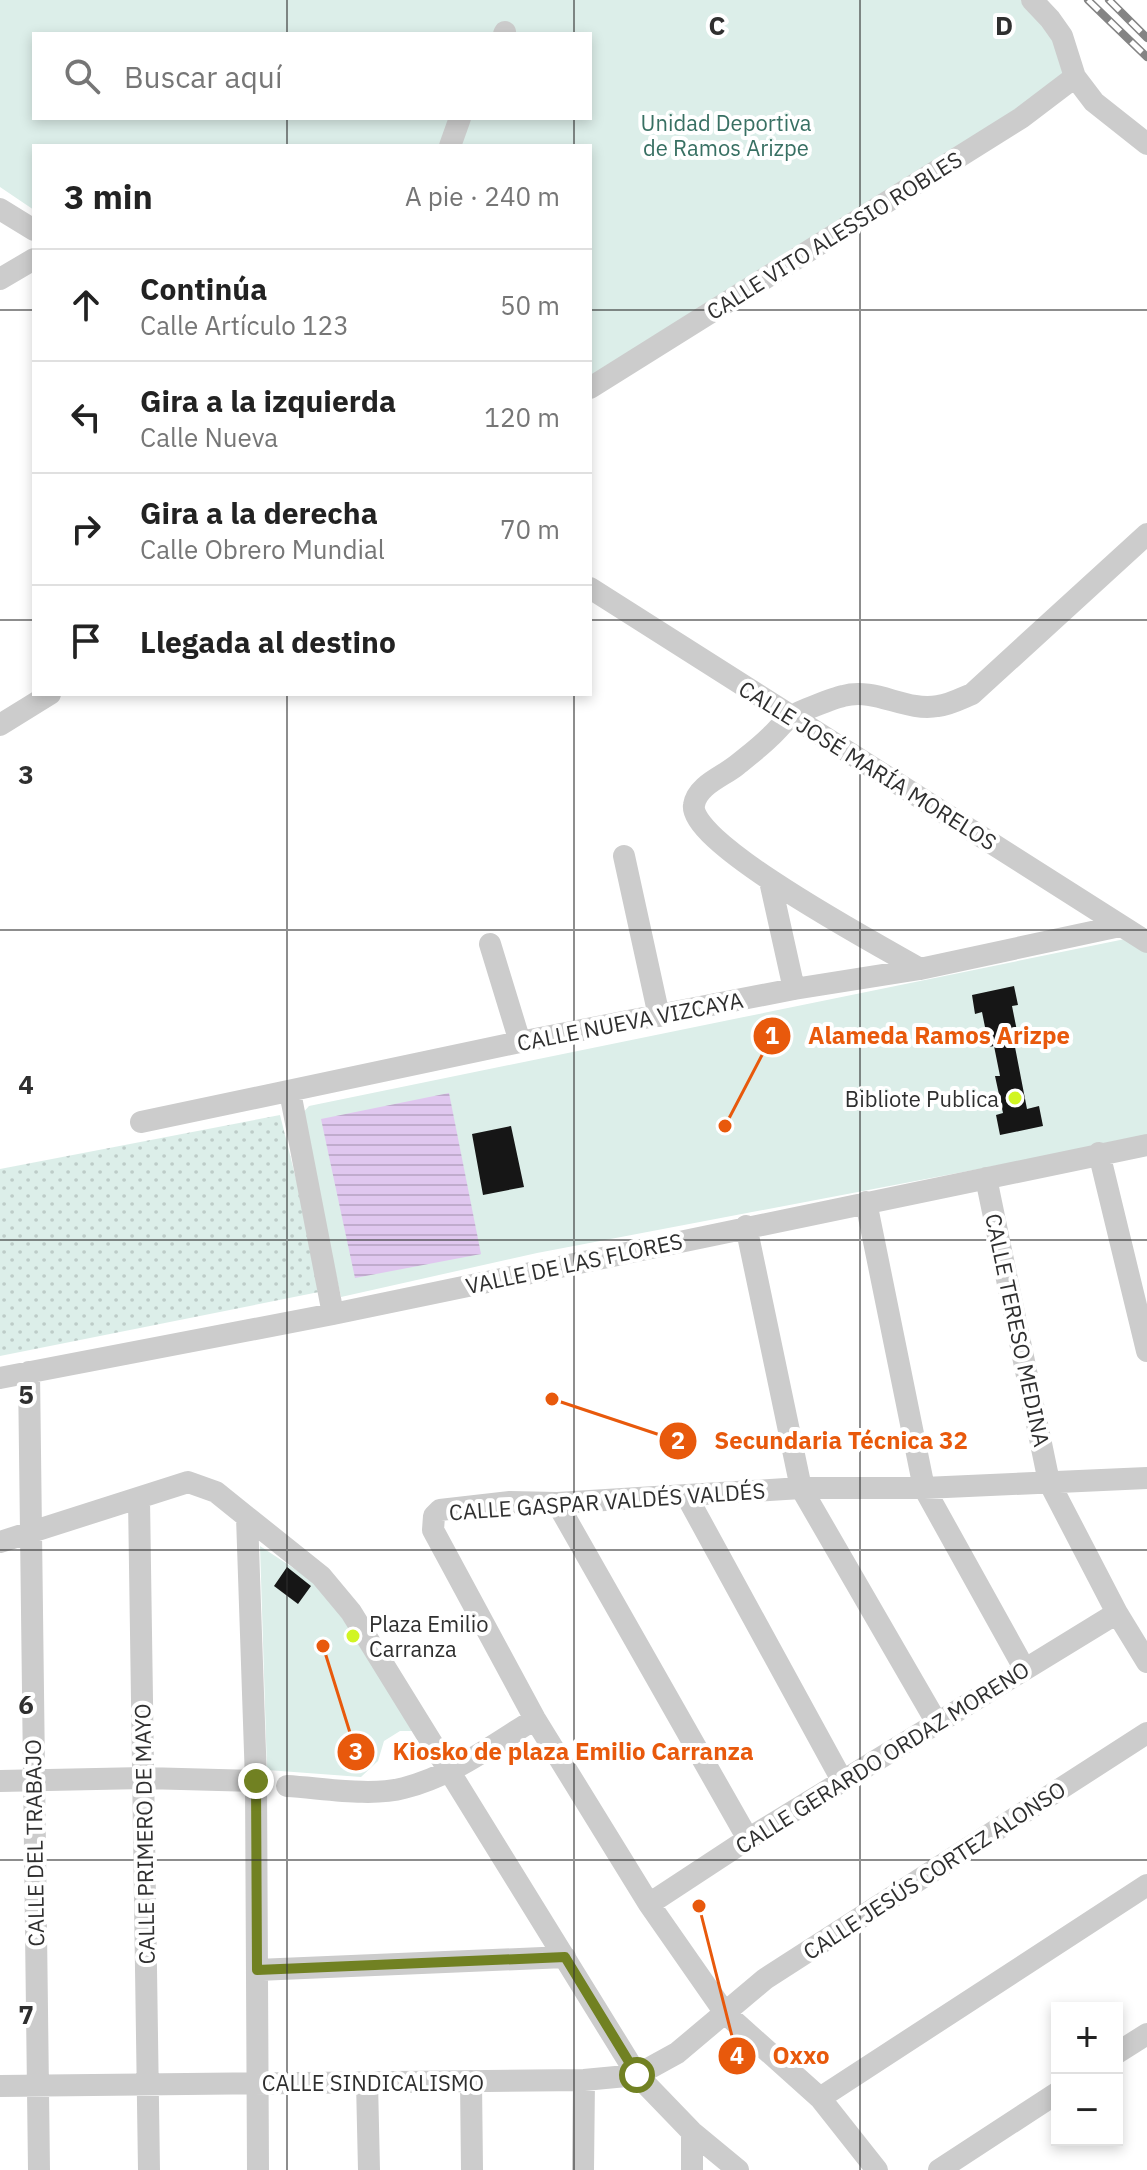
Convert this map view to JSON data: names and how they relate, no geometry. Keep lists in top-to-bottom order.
{
  "streets": {
    "street": [
      "CALLE VITO ALESSIO ROBLES",
      "CALLE JOSÉ MARÍA MORELOS",
      "CALLE NUEVA VIZCAYA",
      "VALLE DE LAS FLORES",
      "CALLE TERESO MEDINA",
      "CALLE GASPAR VALDÉS VALDÉS",
      "CALLE GERARDO ORDAZ MORENO",
      "CALLE PRIMERO DE MAYO",
      "CALLE DEL TRABAJO",
      "CALLE JESÚS CORTEZ ALONSO",
      "CALLE SINDICALISMO"
    ]
  },
  "crossings": [
    ["CALLE JOSÉ MARÍA MORELOS", "CALLE NUEVA VIZCAYA"],
    ["VALLE DE LAS FLORES", "CALLE TERESO MEDINA"],
    ["VALLE DE LAS FLORES", "CALLE DEL TRABAJO"],
    ["CALLE TERESO MEDINA", "CALLE GASPAR VALDÉS VALDÉS"],
    ["CALLE TERESO MEDINA", "CALLE GERARDO ORDAZ MORENO"],
    ["CALLE GASPAR VALDÉS VALDÉS", "CALLE GERARDO ORDAZ MORENO"],
    ["CALLE GASPAR VALDÉS VALDÉS", "CALLE JESÚS CORTEZ ALONSO"],
    ["CALLE GASPAR VALDÉS VALDÉS", "CALLE SINDICALISMO"],
    ["CALLE PRIMERO DE MAYO", "CALLE SINDICALISMO"],
    ["CALLE DEL TRABAJO", "CALLE SINDICALISMO"],
    ["CALLE JESÚS CORTEZ ALONSO", "CALLE SINDICALISMO"]
  ],
  "parks": ["Unidad Deportiva de Ramos Arizpe"],
  "places": [
    "Bibliote Publica",
    "Alameda Ramos Arizpe",
    "Secundaria Técnica 32",
    "Plaza Emilio Carranza",
    "Kiosko de plaza Emilio Carranza",
    "Oxxo"
  ],
  "page": {
    "search": "Buscar aquí",
    "heading": ["3 min", "A pie · 240 m"],
    "list": [
      ["Continúa", "Calle Artículo 123", "50 m"],
      ["Gira a la izquierda", "Calle Nueva", "120 m"],
      ["Gira a la derecha", "Calle Obrero Mundial", "70 m"],
      "Llegada al destino"
    ],
    "map_buttons": ["+", "−"]
  },
  "grid": {
    "columns": ["C", "D"],
    "rows": [
      "3",
      "4",
      "5",
      "6",
      "7"
    ]
  }
}
